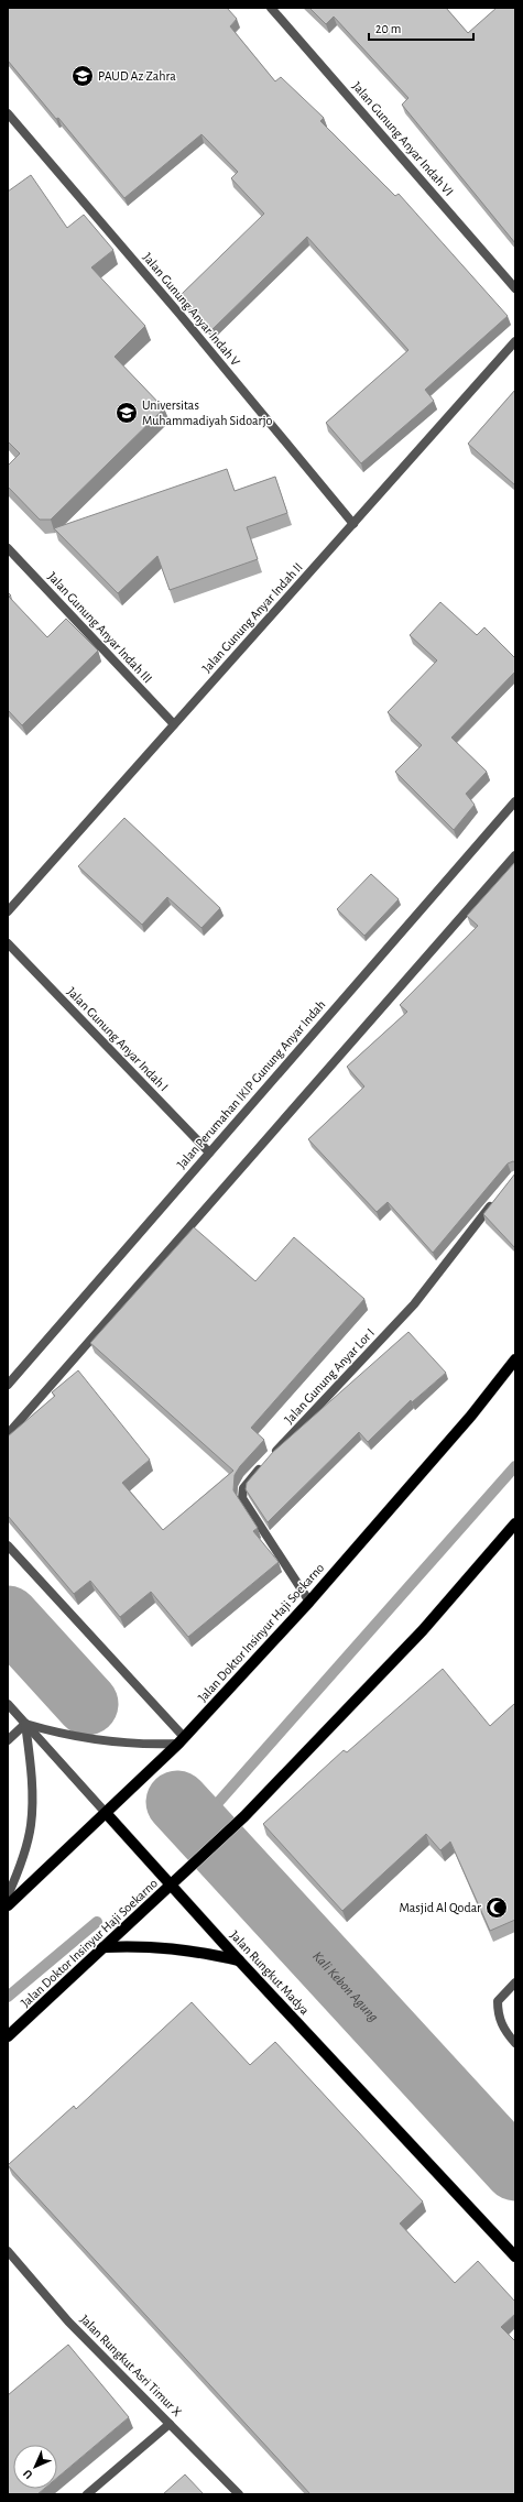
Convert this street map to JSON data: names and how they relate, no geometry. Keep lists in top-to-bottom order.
{
  "streets": {
    "main road": ["Jalan Doktor Insinyur Haji Soekarno", "Jalan Rungkut Madya"],
    "street": [
      "Jalan Gunung Anyar Indah VI",
      "Jalan Gunung Anyar Indah V",
      "Jalan Gunung Anyar Indah II",
      "Jalan Gunung Anyar Indah III",
      "Jalan Gunung Anyar Indah I",
      "Jalan Perumahan IKIP Gunung Anyar Indah",
      "Jalan Gunung Anyar Lor I",
      "Jalan Rungkut Asri Timur X"
    ]
  },
  "crossings": [
    ["Jalan Gunung Anyar Indah V", "Jalan Gunung Anyar Indah II"],
    ["Jalan Gunung Anyar Indah II", "Jalan Gunung Anyar Indah III"],
    ["Jalan Gunung Anyar Indah I", "Jalan Perumahan IKIP Gunung Anyar Indah"],
    ["Jalan Gunung Anyar Lor I", "Jalan Doktor Insinyur Haji Soekarno"],
    ["Jalan Doktor Insinyur Haji Soekarno", "Jalan Rungkut Madya"]
  ],
  "water": ["Kali Kebon Agung"],
  "places": {
    "school or university": ["PAUD Az Zahra", "Universitas Muhammadiyah Sidoarjo"],
    "mosque": ["Masjid Al Qodar"]
  },
  "scale_bar": "20 m",
  "north": "bottom left"
}
